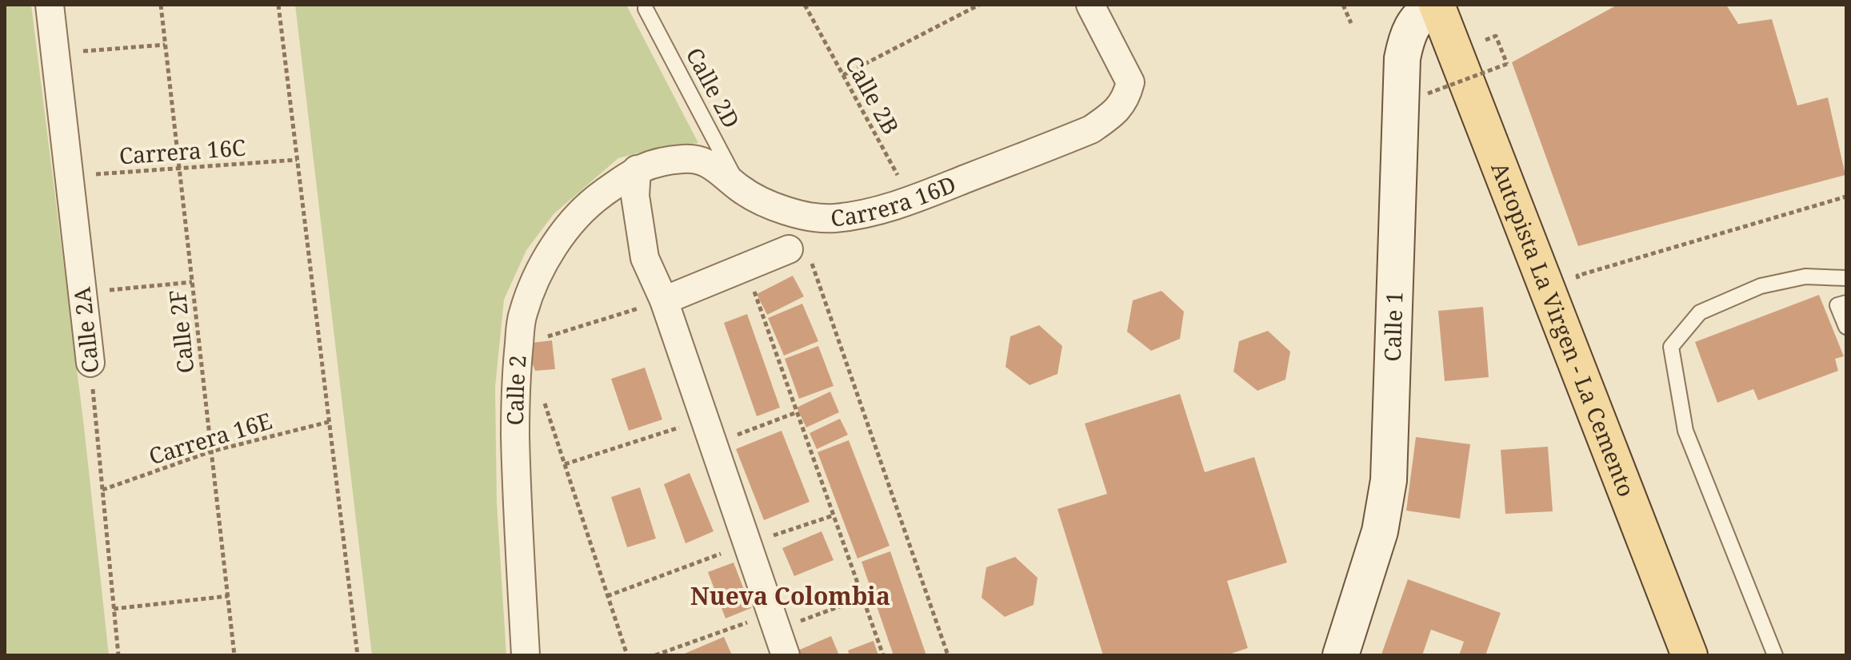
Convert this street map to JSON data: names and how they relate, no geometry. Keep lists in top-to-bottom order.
{
  "streets": {
    "main road": ["Autopista La Virgen - La Cemento"],
    "street": [
      "Carrera 16D",
      "Calle 1",
      "Calle 2A",
      "Calle 2"
    ],
    "lane": ["Calle 2D"],
    "path": [
      "Calle 2B",
      "Carrera 16C",
      "Calle 2F",
      "Carrera 16E"
    ]
  },
  "crossings": [
    ["Calle 2D", "Carrera 16D"],
    ["Calle 2B", "Carrera 16D"],
    ["Carrera 16C", "Calle 2A"],
    ["Carrera 16C", "Calle 2F"],
    ["Carrera 16D", "Calle 2"],
    ["Calle 1", "Autopista La Virgen - La Cemento"],
    ["Calle 2A", "Carrera 16E"],
    ["Calle 2F", "Carrera 16E"]
  ],
  "districts": ["Nueva Colombia"]
}
